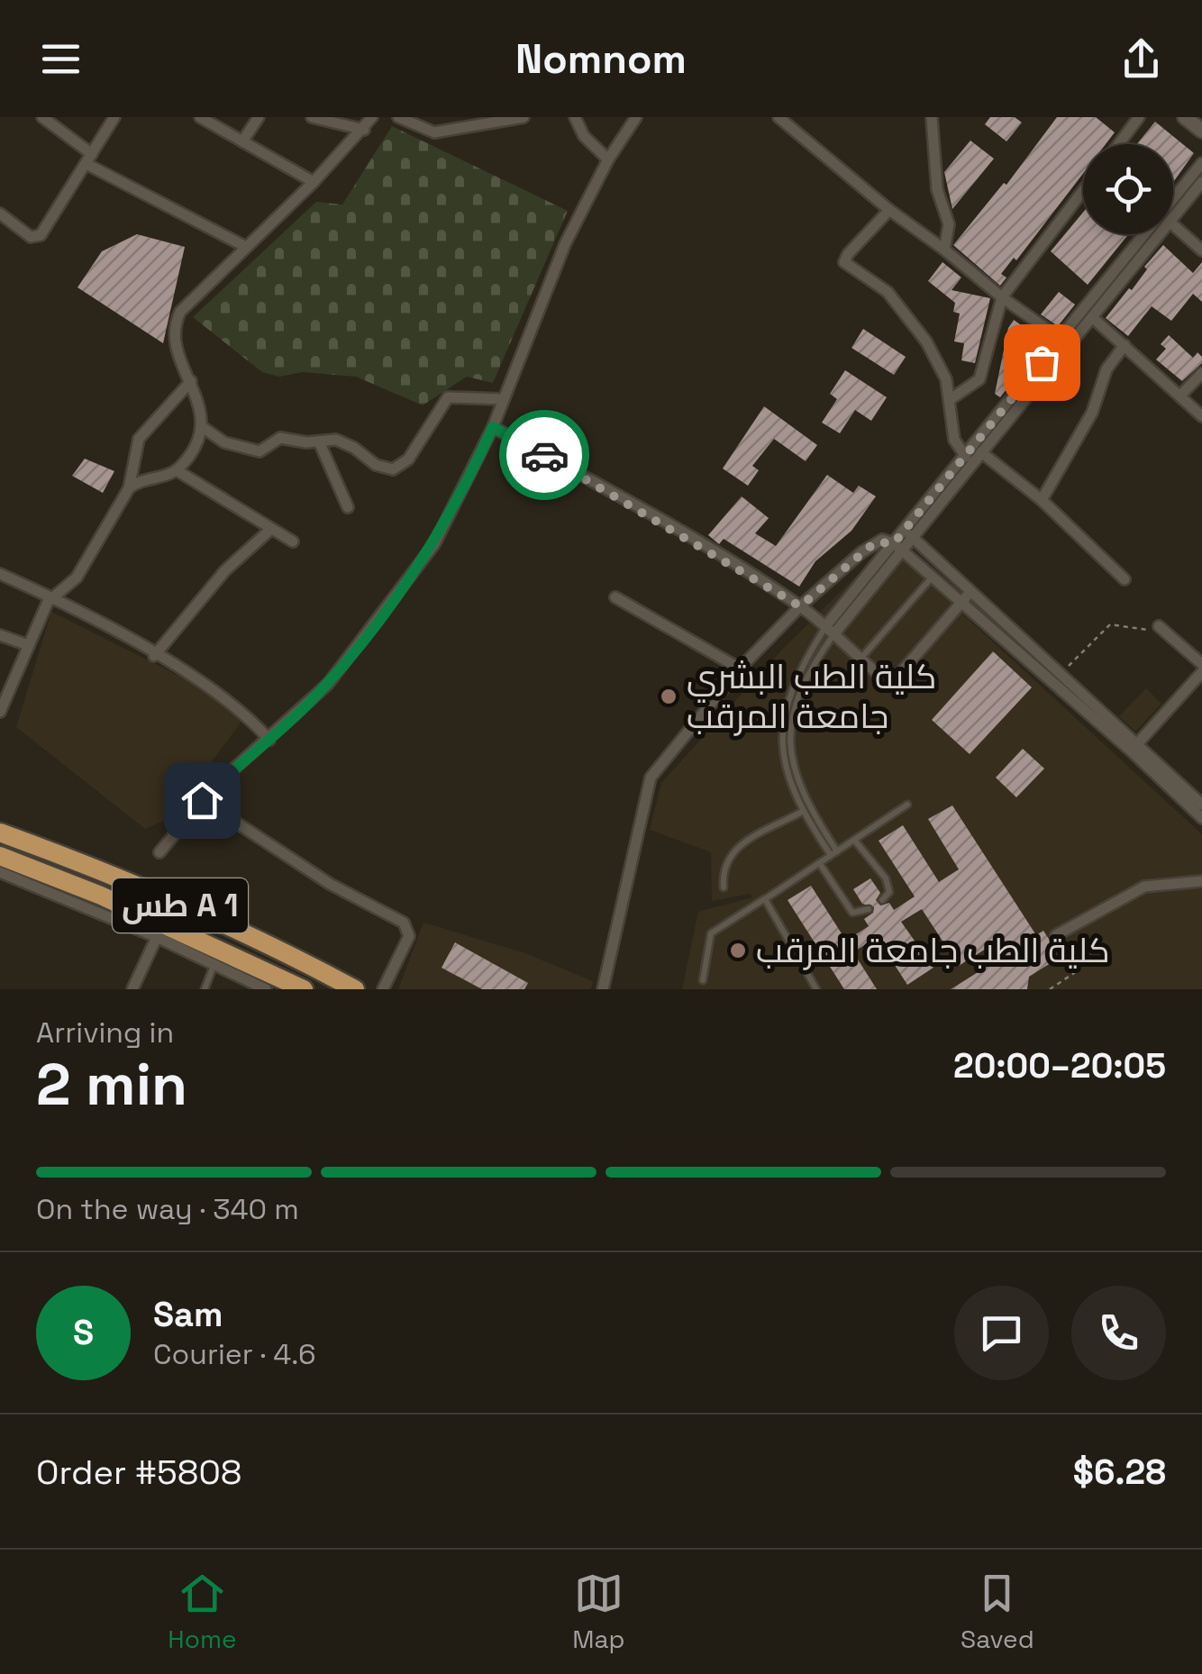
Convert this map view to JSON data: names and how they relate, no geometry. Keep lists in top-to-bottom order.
{
  "streets": {
    "highway": ["طس A 1"]
  },
  "places": ["كلية الطب البشري جامعة المرقب", "كلية الطب جامعة المرقب"],
  "page": {
    "header": "Nomnom",
    "heading": ["2 min", "Arriving in", "20:00–20:05"],
    "panel": [
      "Sam",
      "Courier · 4.6",
      "Order #5808",
      "$6.28"
    ],
    "bar": "On the way · 340 m",
    "round": "S",
    "tabs": ["Home", "Map", "Saved"]
  }
}
